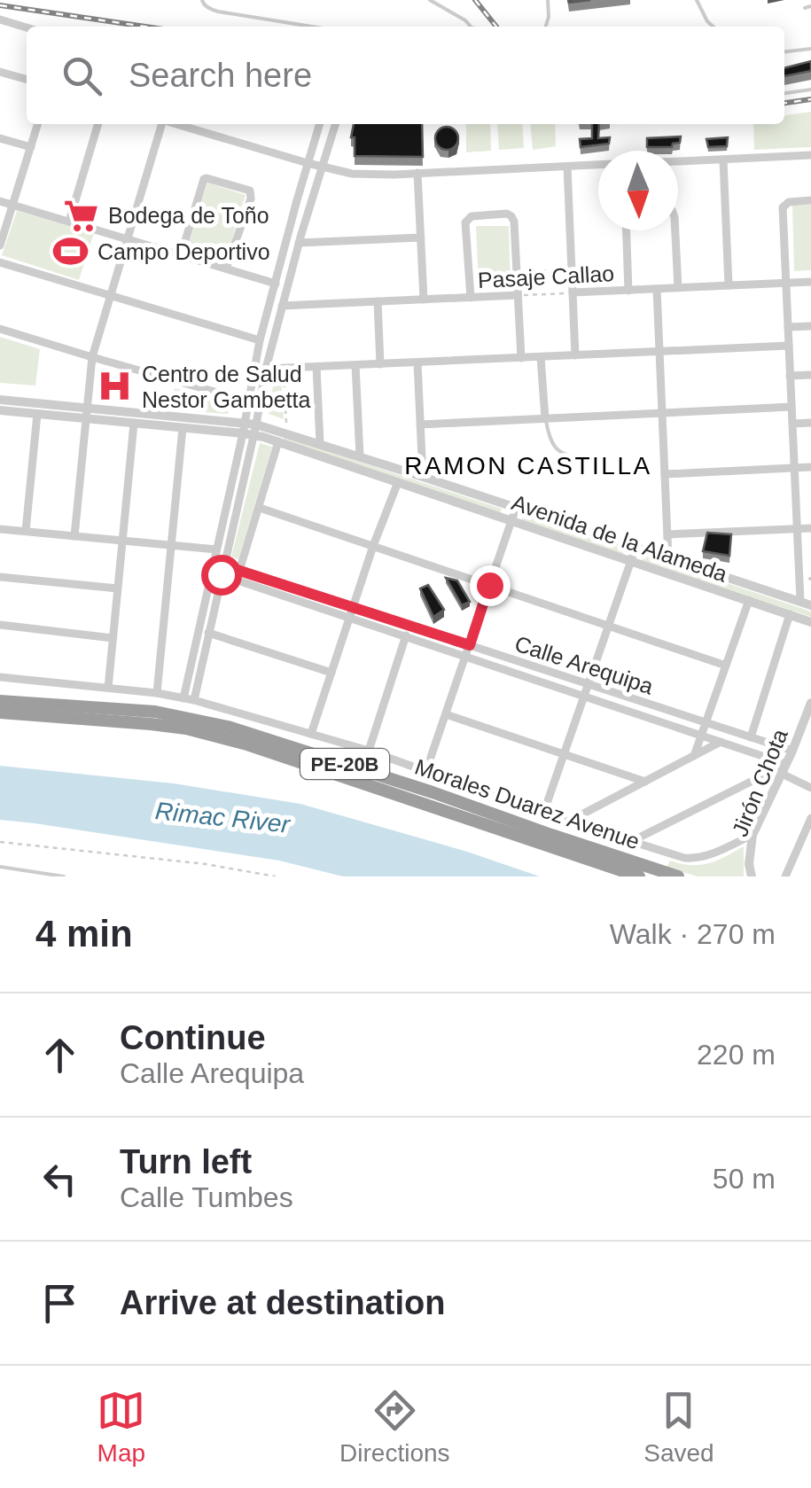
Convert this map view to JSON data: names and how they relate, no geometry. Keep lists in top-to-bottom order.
{
  "streets": {
    "highway": ["PE-20B", "Morales Duarez Avenue"],
    "street": [
      "Pasaje Callao",
      "Avenida de la Alameda",
      "Calle Arequipa",
      "Jirón Chota"
    ]
  },
  "crossings": [
    ["Calle Arequipa", "Jirón Chota"]
  ],
  "districts": ["RAMON CASTILLA"],
  "water": ["Rimac River"],
  "places": {
    "supermarket": ["Bodega de Toño"],
    "sports": ["Campo Deportivo"],
    "hospital": ["Centro de Salud Nestor Gambetta"]
  },
  "north": "bottom",
  "page": {
    "search": "Search here",
    "heading": ["4 min", "Walk · 270 m"],
    "list": [
      ["Continue", "Calle Arequipa", "220 m"],
      ["Turn left", "Calle Tumbes", "50 m"],
      "Arrive at destination"
    ],
    "nav": ["Map", "Directions", "Saved"]
  }
}
